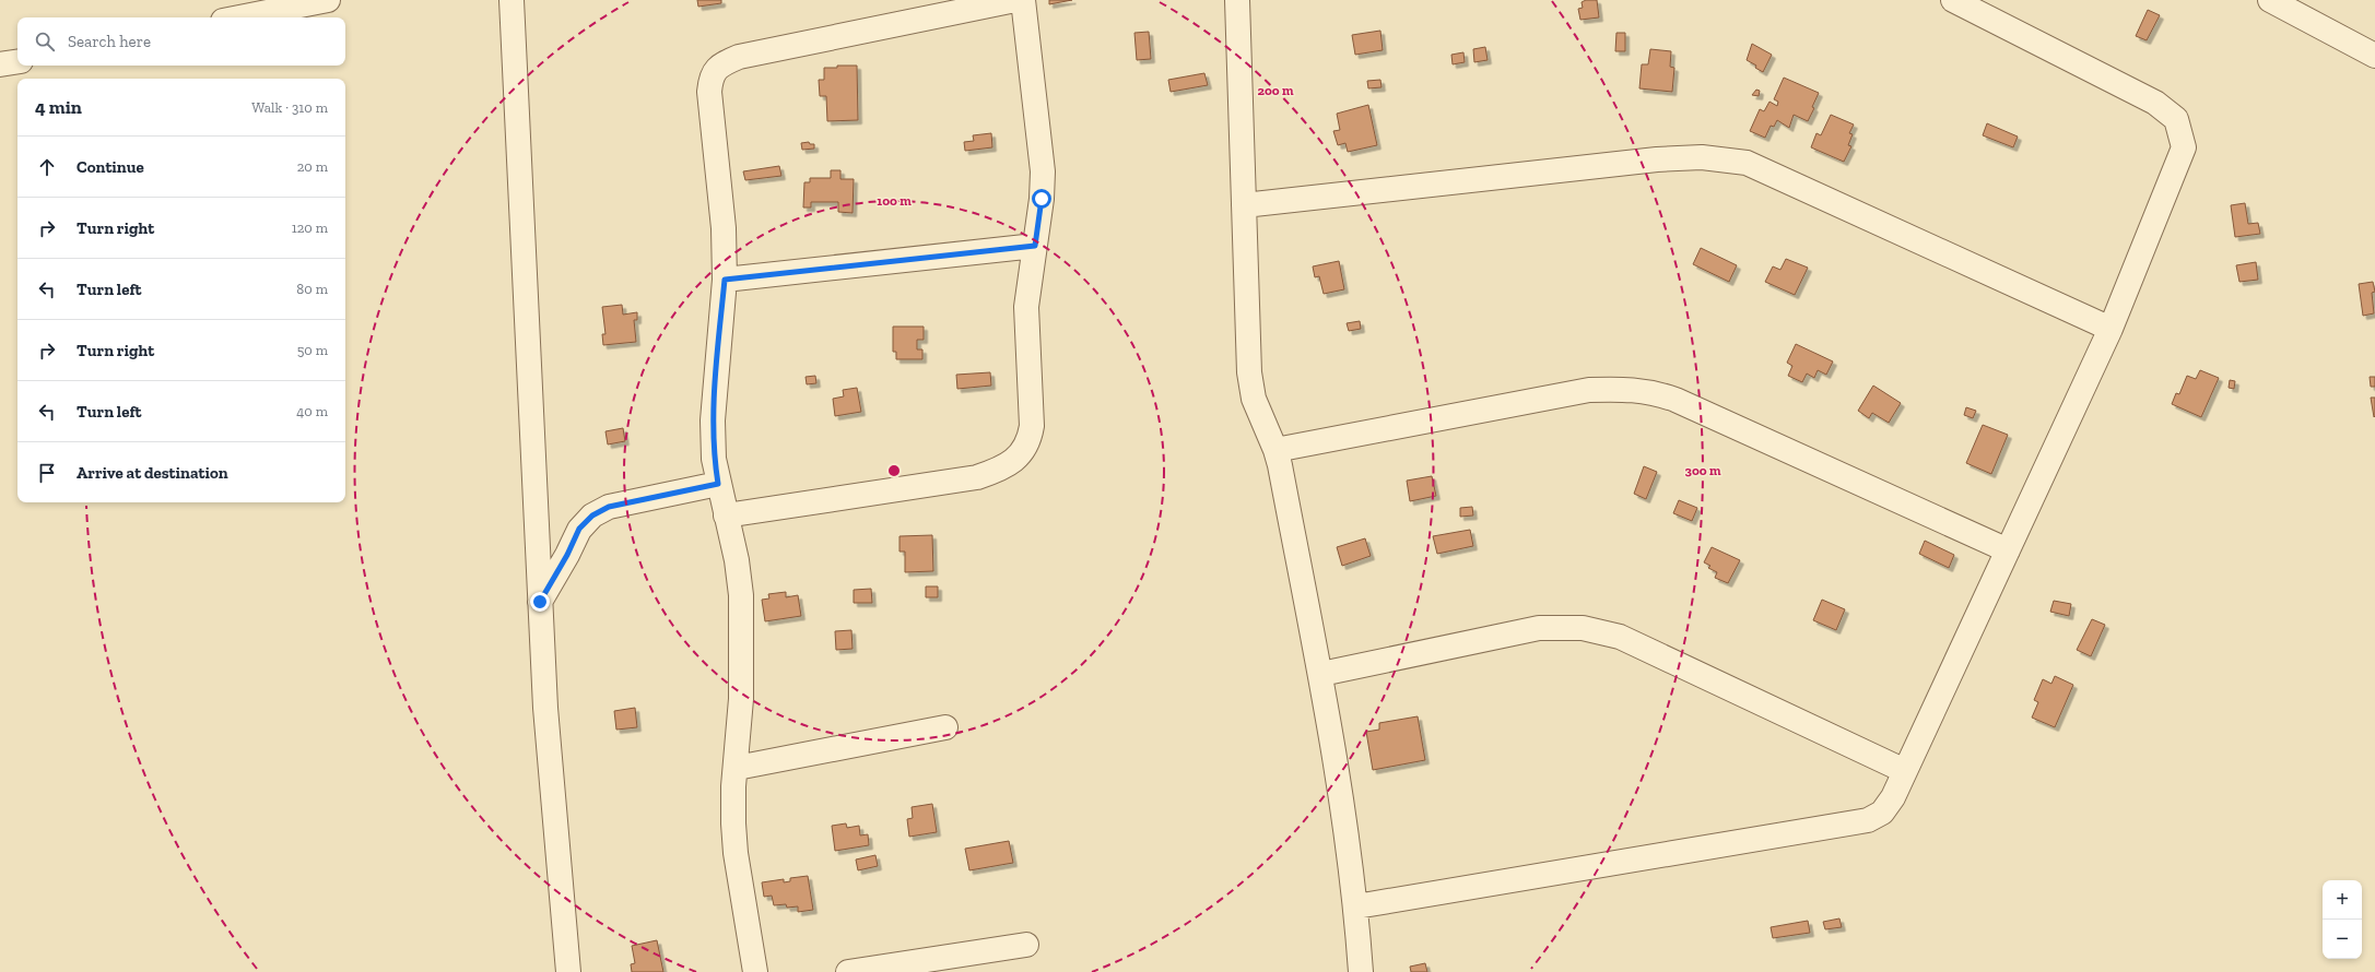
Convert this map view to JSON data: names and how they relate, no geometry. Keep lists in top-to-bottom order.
{
  "page": {
    "search": "Search here",
    "heading": ["4 min", "Walk · 310 m"],
    "list": [
      ["Continue", "20 m"],
      ["Turn right", "120 m"],
      ["Turn left", "80 m"],
      ["Turn right", "50 m"],
      ["Turn left", "40 m"],
      "Arrive at destination"
    ],
    "map_buttons": ["+", "−"]
  },
  "rings": ["200 m", "100 m", "300 m"]
}
